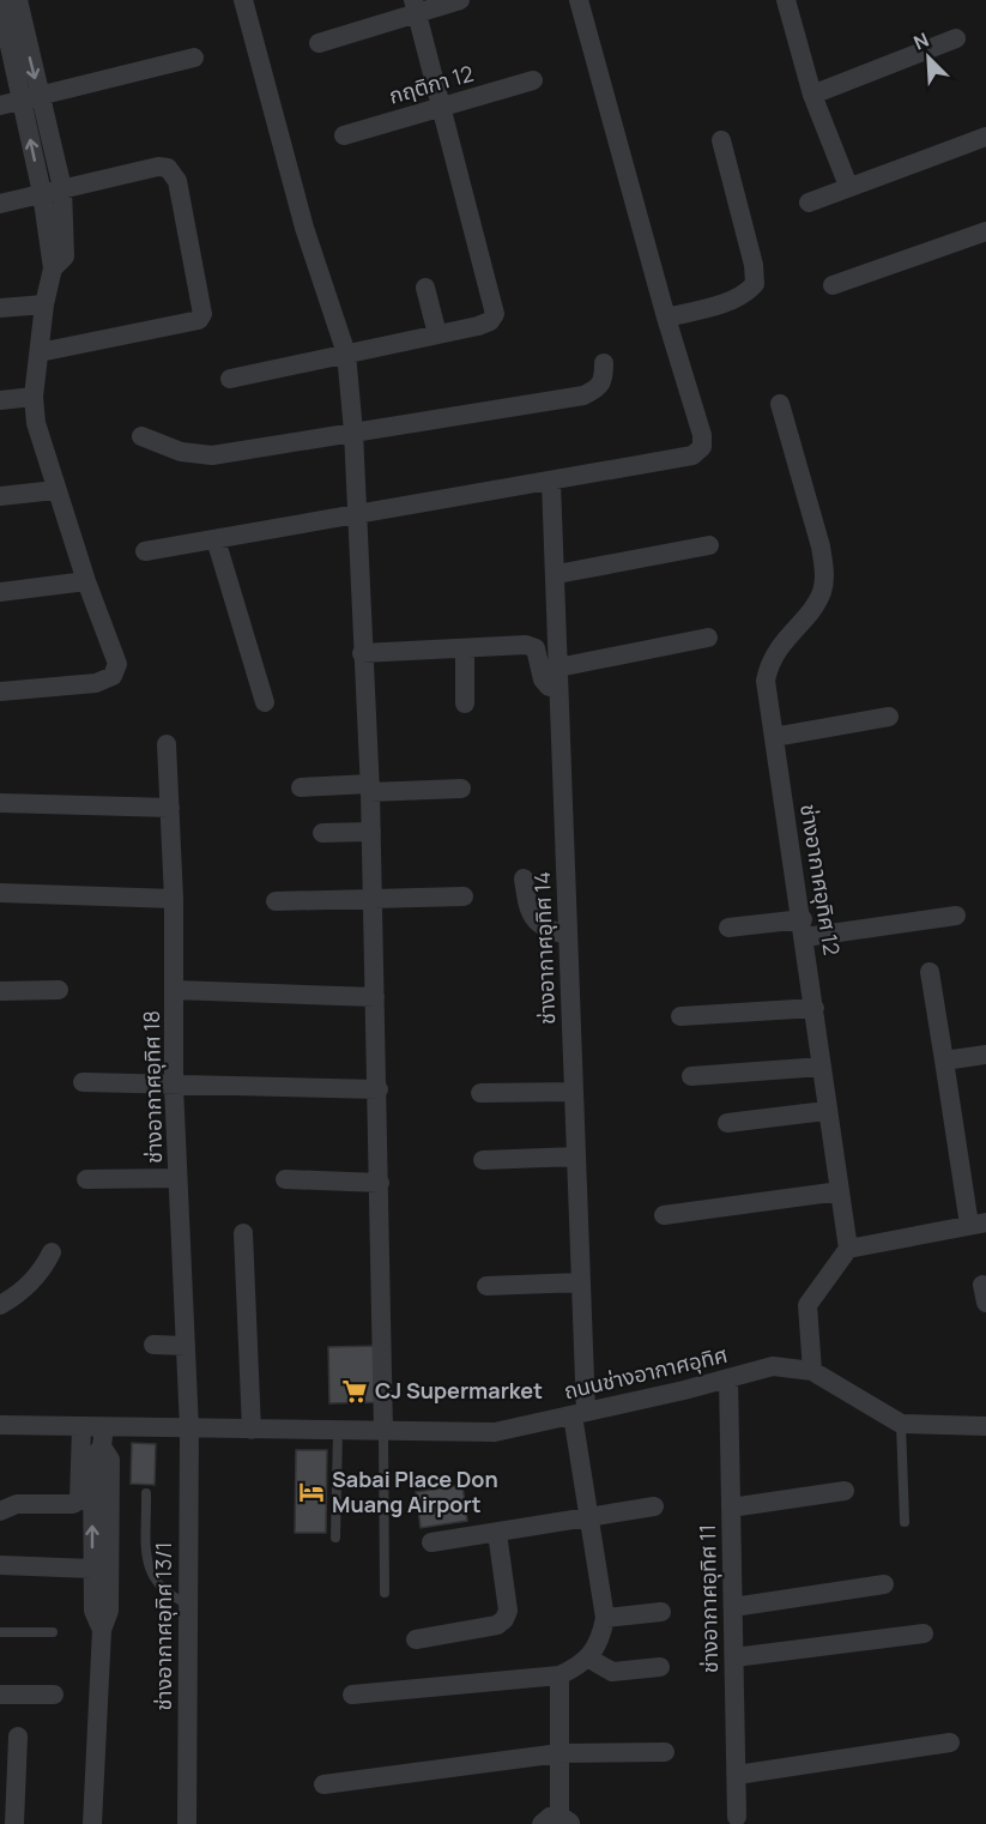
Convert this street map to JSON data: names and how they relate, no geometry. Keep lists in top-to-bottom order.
{
  "streets": {
    "street": [
      "กฤติกา 12",
      "ช่างอากาศอุทิศ 12",
      "ช่างอากาศอุทิศ 14",
      "ช่างอากาศอุทิศ 18",
      "ถนนช่างอากาศอุทิศ",
      "ช่างอากาศอุทิศ 11",
      "ช่างอากาศอุทิศ 13/1"
    ]
  },
  "crossings": [
    ["ช่างอากาศอุทิศ 14", "ถนนช่างอากาศอุทิศ"],
    ["ช่างอากาศอุทิศ 18", "ถนนช่างอากาศอุทิศ"],
    ["ช่างอากาศอุทิศ 18", "ช่างอากาศอุทิศ 13/1"],
    ["ถนนช่างอากาศอุทิศ", "ช่างอากาศอุทิศ 11"],
    ["ถนนช่างอากาศอุทิศ", "ช่างอากาศอุทิศ 13/1"]
  ],
  "places": {
    "supermarket": ["CJ Supermarket"],
    "hotel": ["Sabai Place Don Muang Airport"]
  },
  "north": "top left"
}
